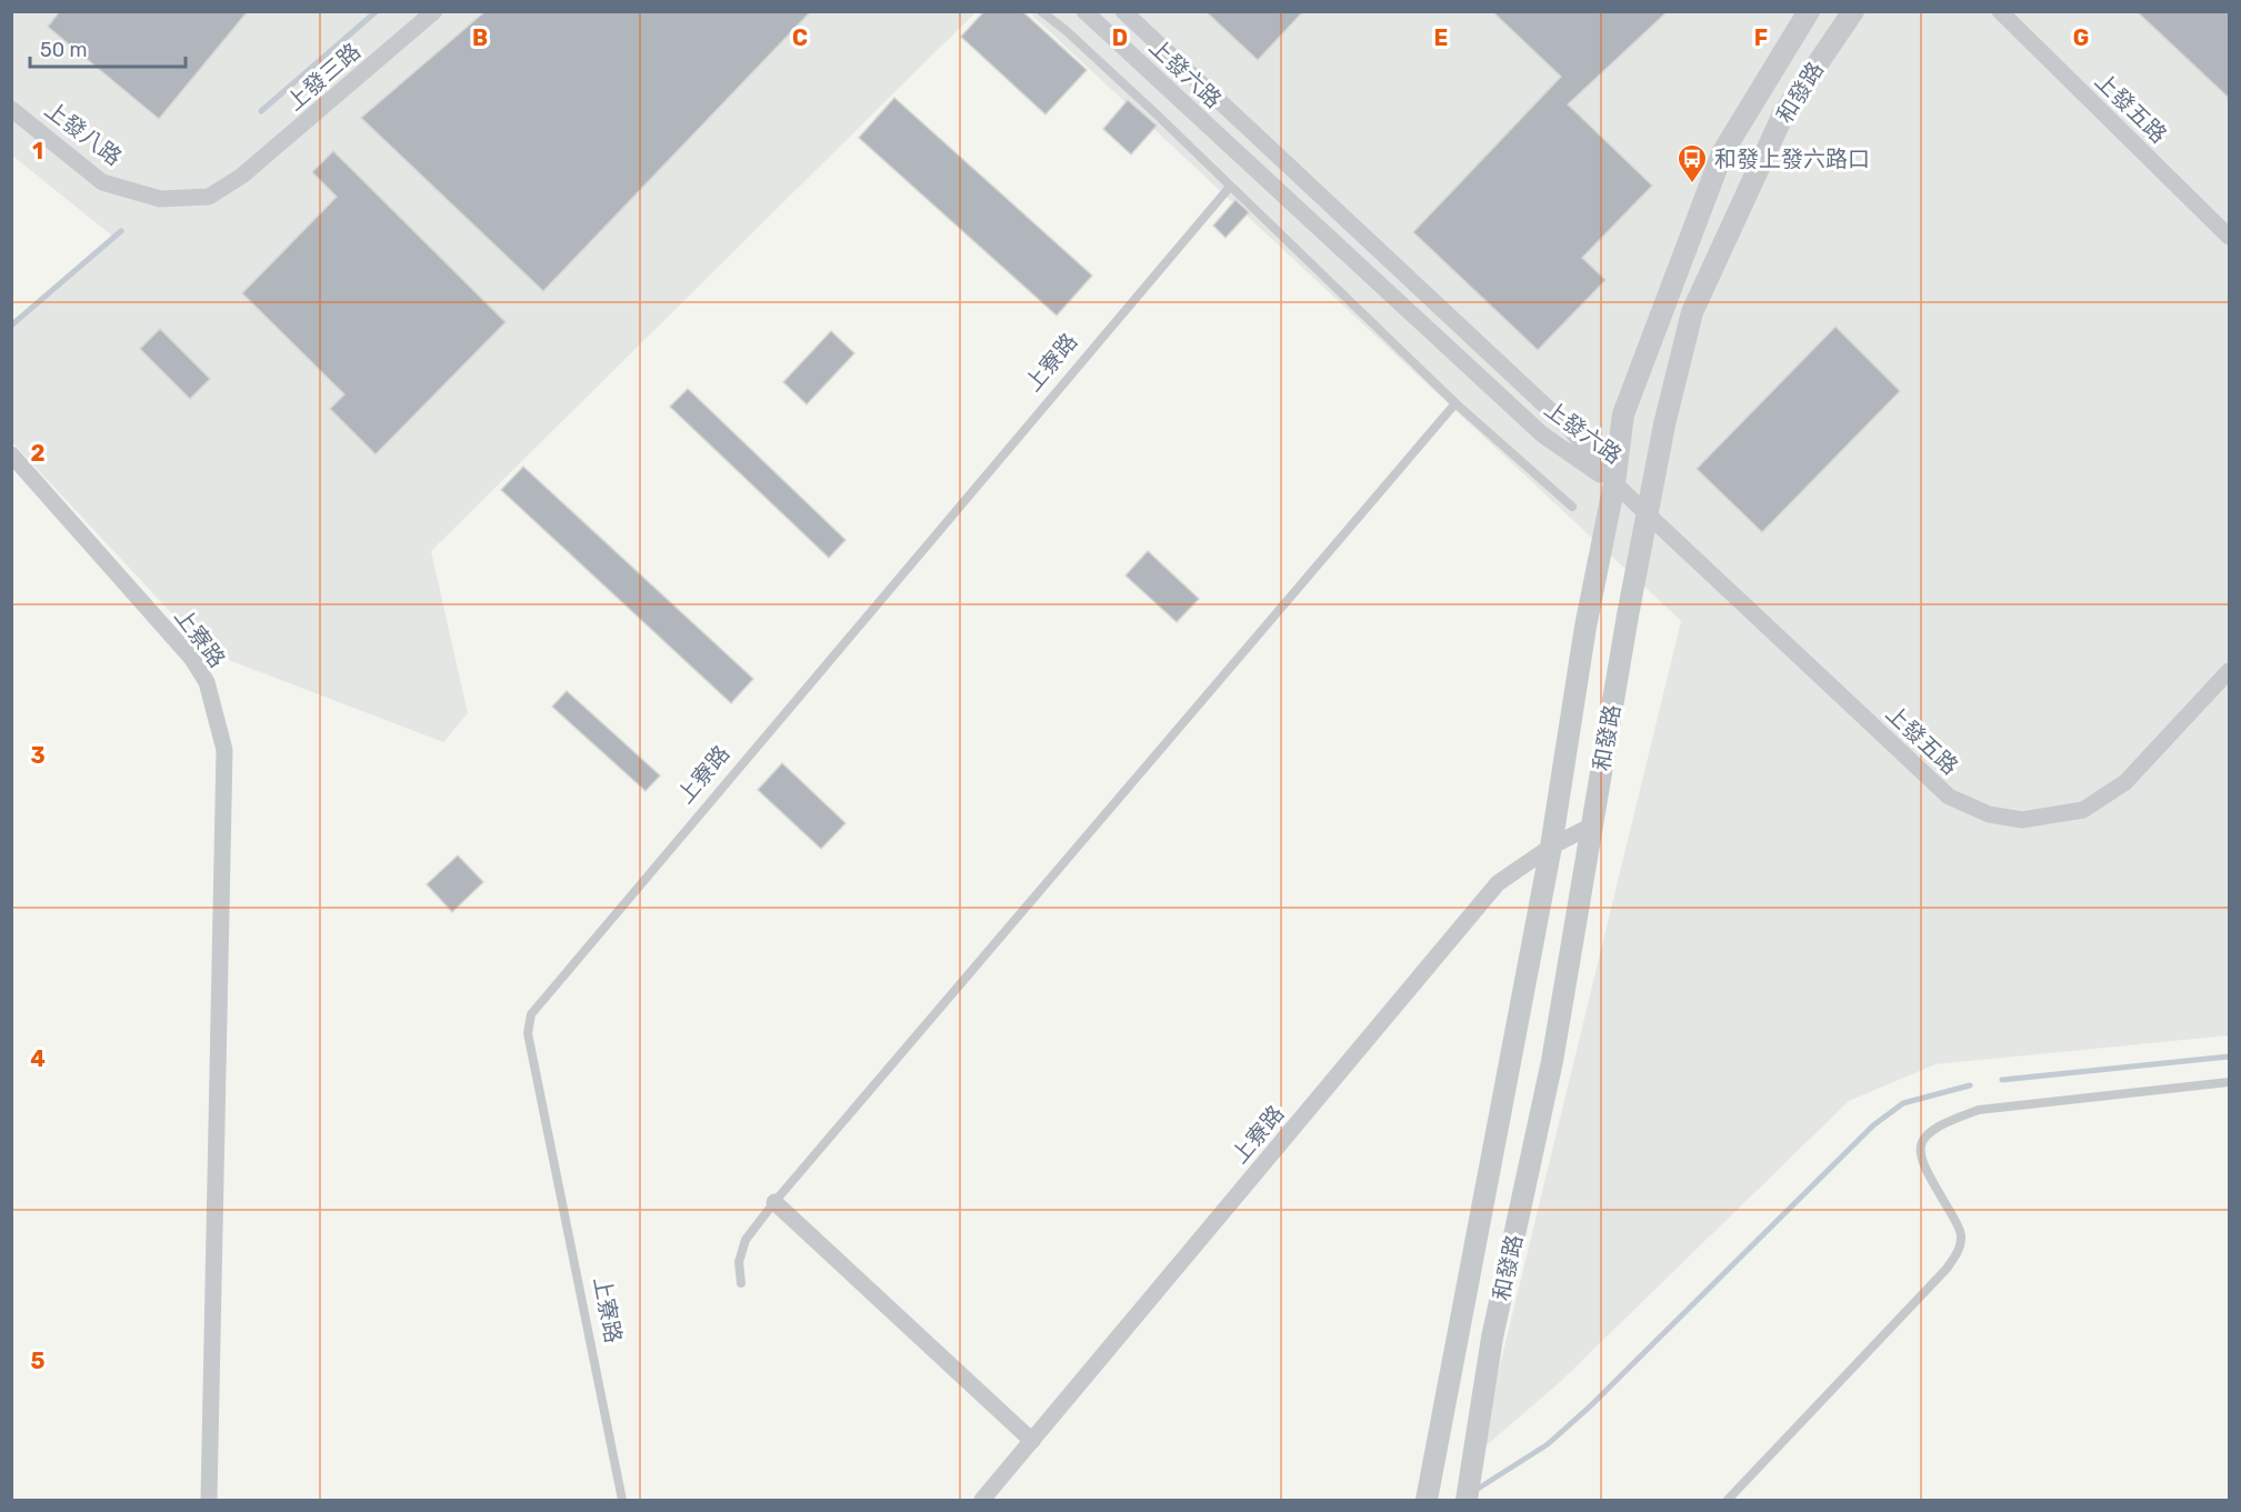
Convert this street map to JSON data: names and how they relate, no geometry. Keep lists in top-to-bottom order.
{
  "streets": {
    "street": [
      "上發六路",
      "上發三路",
      "和發路",
      "上發五路",
      "上發八路",
      "上寮路"
    ]
  },
  "crossings": [
    ["上發六路", "和發路"],
    ["上發六路", "上發五路"],
    ["上發三路", "上發八路"],
    ["和發路", "上發五路"],
    ["和發路", "上寮路"]
  ],
  "places": {
    "bus stop": ["和發上發六路口"]
  },
  "scale_bar": "50 m",
  "grid": {
    "columns": [
      "B",
      "C",
      "D",
      "E",
      "F",
      "G"
    ],
    "rows": [
      "1",
      "2",
      "3",
      "4",
      "5"
    ]
  }
}
